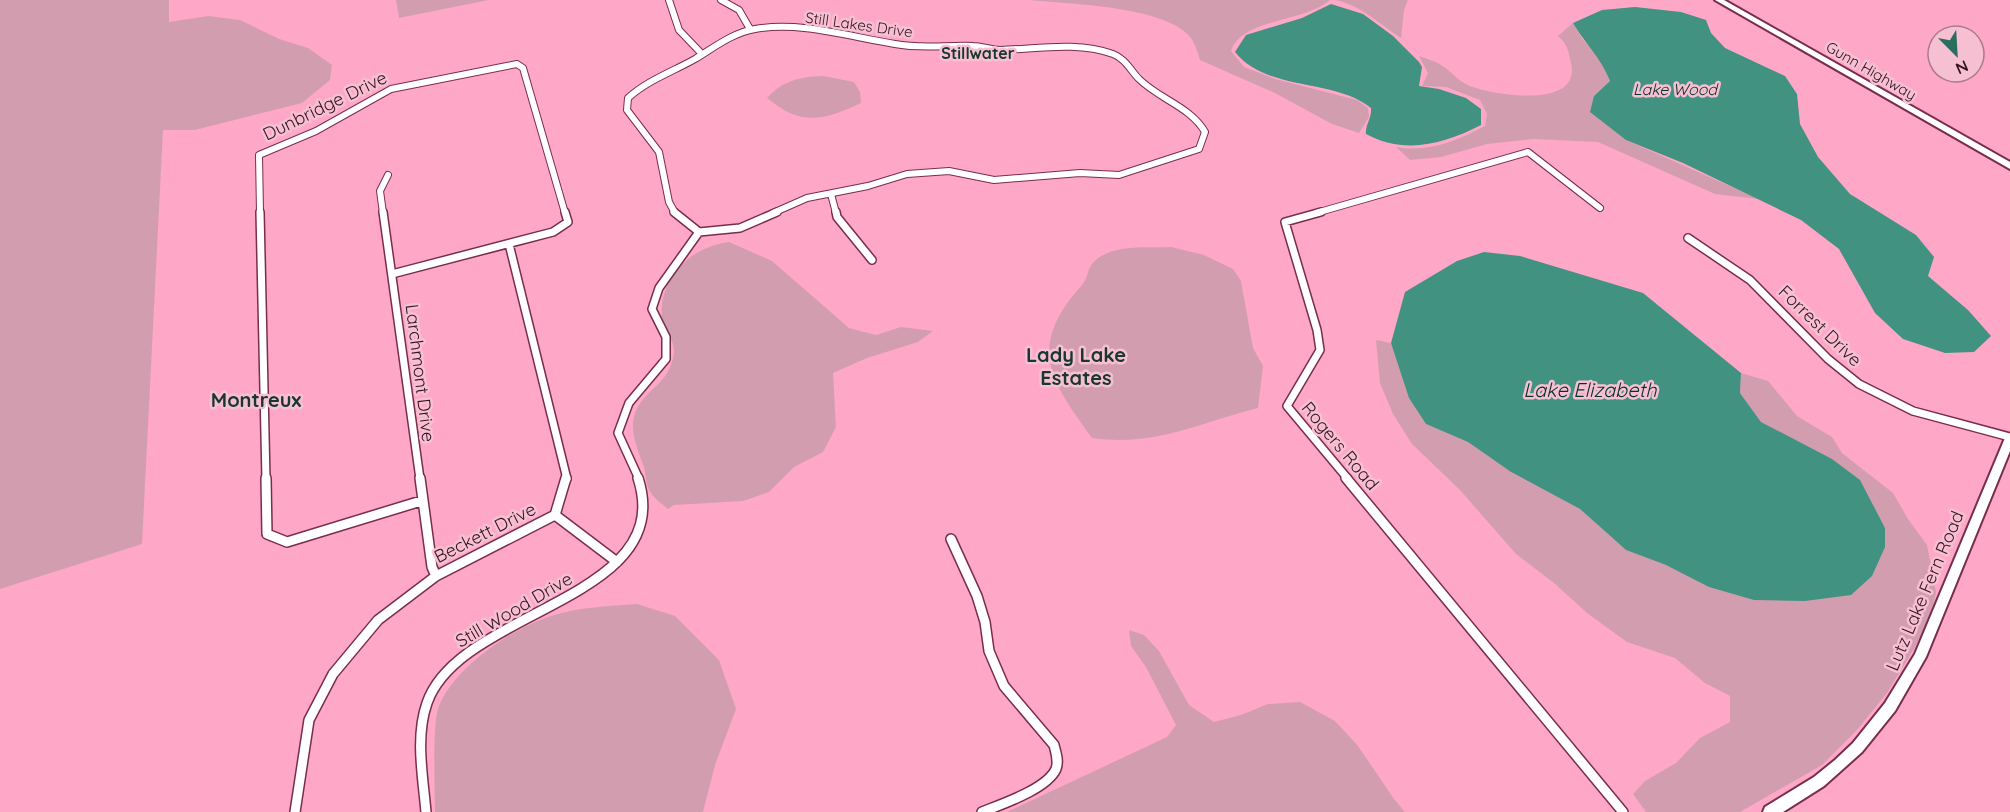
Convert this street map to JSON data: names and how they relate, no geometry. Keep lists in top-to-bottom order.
{
  "streets": {
    "main road": ["Gunn Highway", "Lutz Lake Fern Road"],
    "street": [
      "Still Lakes Drive",
      "Dunbridge Drive",
      "Forrest Drive",
      "Larchmont Drive",
      "Rogers Road",
      "Beckett Drive",
      "Still Wood Drive"
    ]
  },
  "crossings": [
    ["Still Lakes Drive", "Still Wood Drive"],
    ["Dunbridge Drive", "Larchmont Drive"],
    ["Dunbridge Drive", "Beckett Drive"],
    ["Forrest Drive", "Lutz Lake Fern Road"],
    ["Larchmont Drive", "Beckett Drive"]
  ],
  "districts": ["Stillwater", "Lady Lake Estates", "Montreux"],
  "water": ["Lake Wood", "Lake Elizabeth"],
  "north": "bottom right"
}
